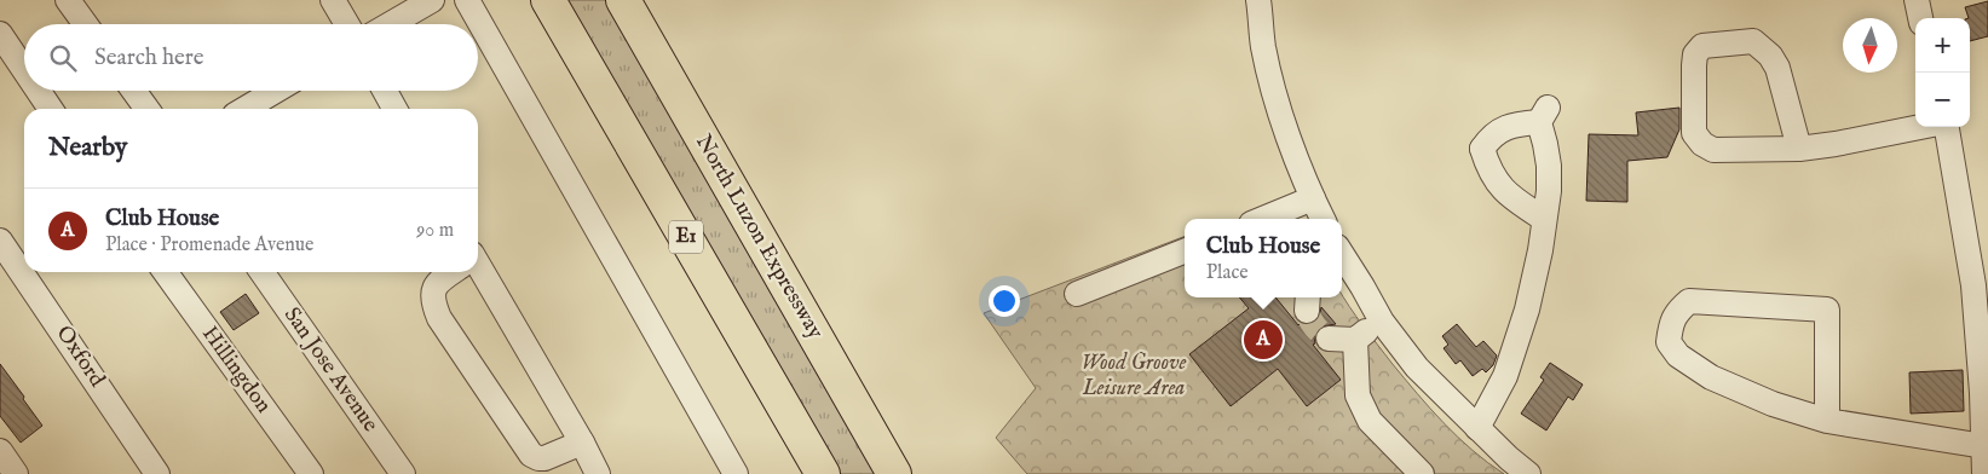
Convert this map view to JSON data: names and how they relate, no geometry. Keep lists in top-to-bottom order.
{
  "streets": {
    "highway": ["E1", "North Luzon Expressway"],
    "street": ["Oxford", "Hillingdon", "San Jose Avenue"]
  },
  "parks": ["Wood Groove Leisure Area"],
  "north": "bottom",
  "page": {
    "map_buttons": ["+", "−"],
    "search": "Search here",
    "heading": "Nearby",
    "list": [
      {
        "mark": "A",
        "name": "Club House",
        "note": "Place · Promenade Avenue",
        "value": "90 m"
      }
    ],
    "popup": ["Club House", "Place"],
    "pins": "A"
  }
}
